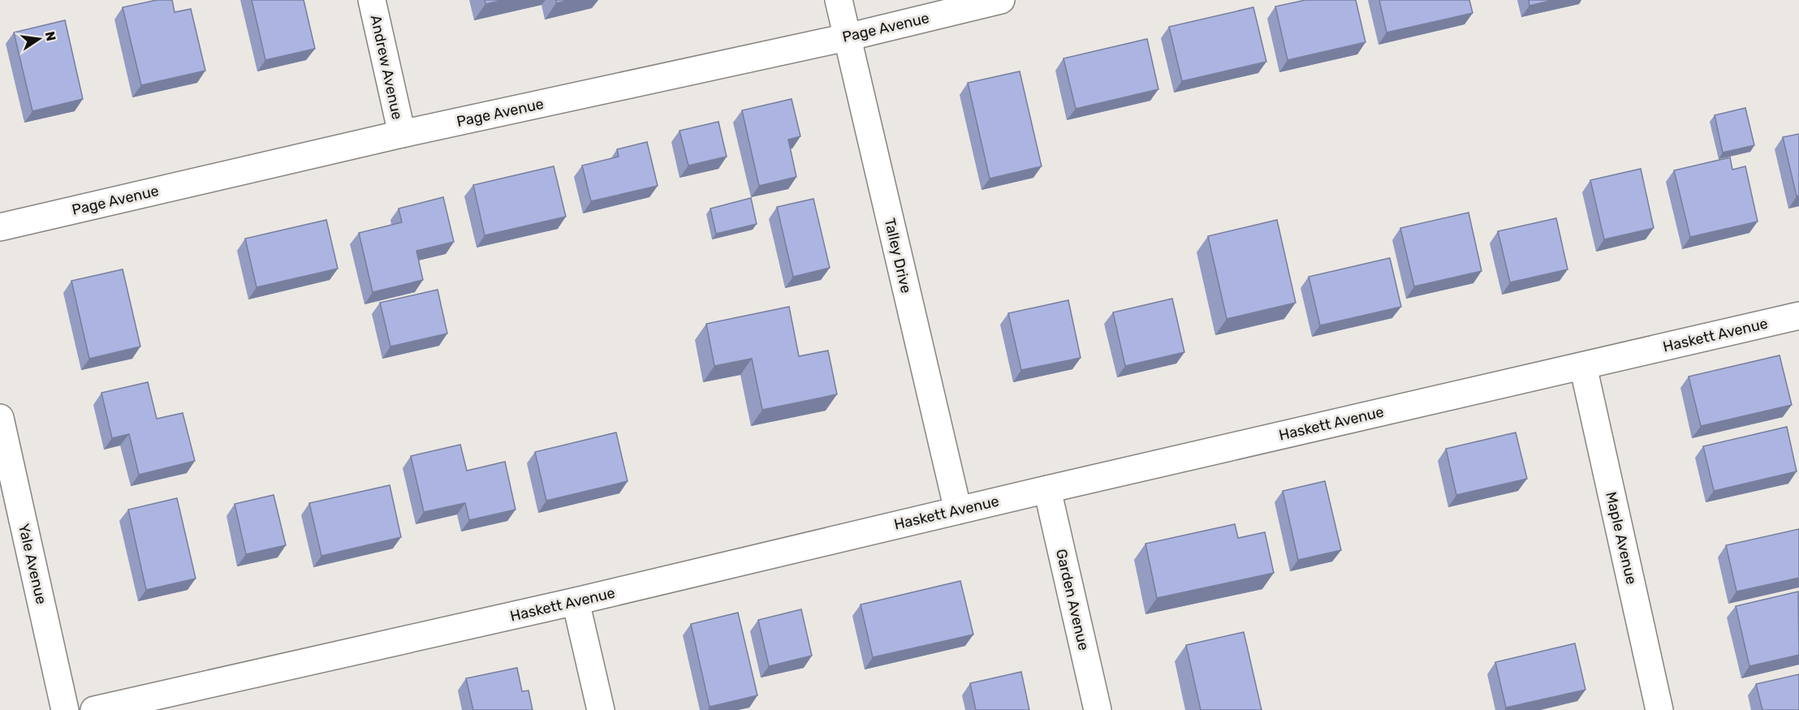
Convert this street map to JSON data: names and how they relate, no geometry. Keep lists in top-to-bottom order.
{
  "streets": {
    "street": [
      "Page Avenue",
      "Andrew Avenue",
      "Talley Drive",
      "Haskett Avenue",
      "Maple Avenue",
      "Yale Avenue",
      "Garden Avenue"
    ]
  },
  "crossings": [
    ["Page Avenue", "Andrew Avenue"],
    ["Page Avenue", "Talley Drive"],
    ["Talley Drive", "Haskett Avenue"],
    ["Haskett Avenue", "Maple Avenue"],
    ["Haskett Avenue", "Garden Avenue"]
  ],
  "north": "right"
}
